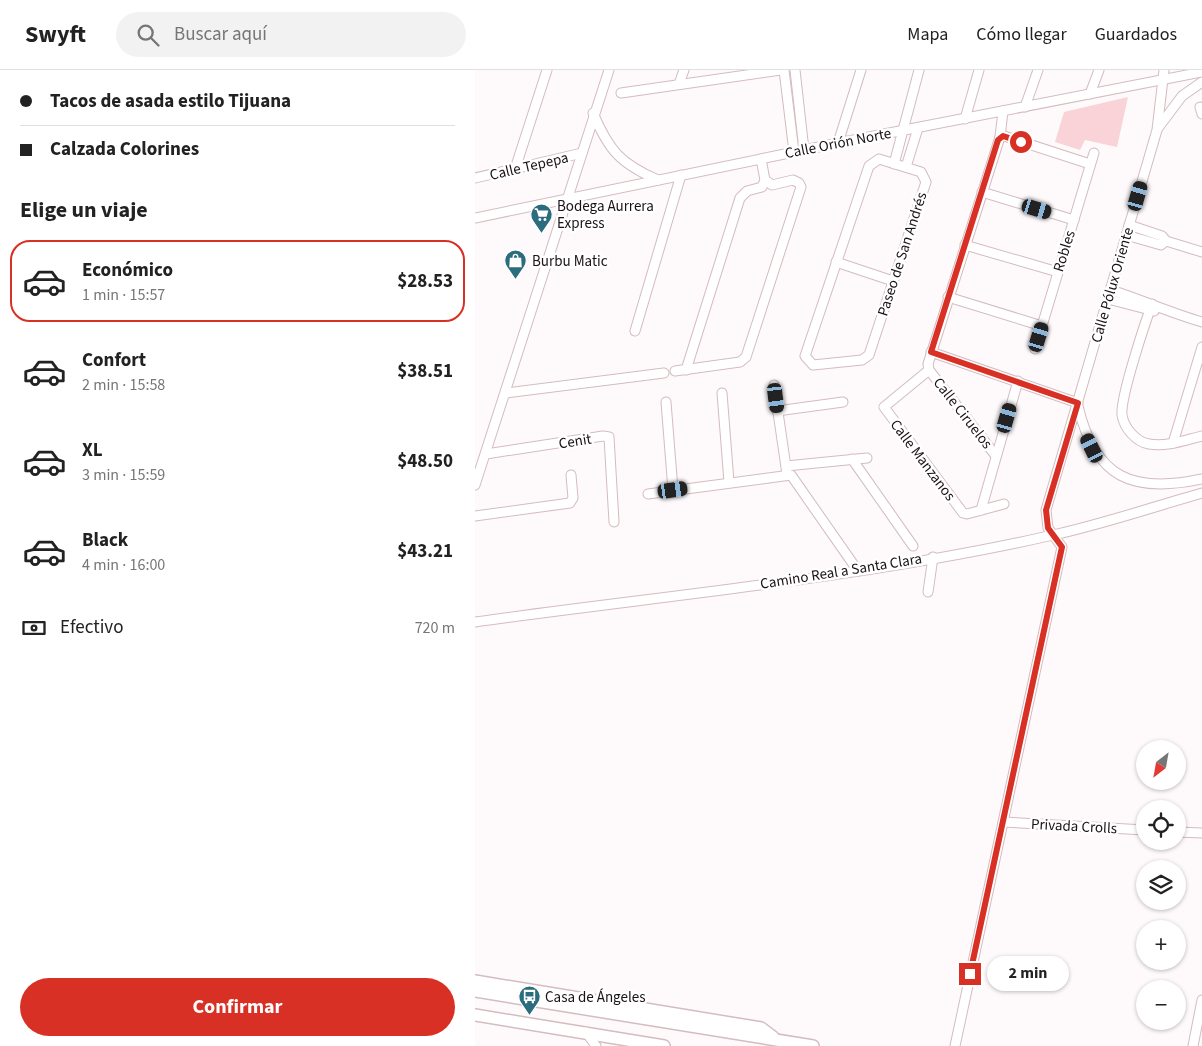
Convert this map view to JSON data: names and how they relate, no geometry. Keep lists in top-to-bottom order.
{
  "streets": {
    "street": [
      "Calle Orión Norte",
      "Calle Tepepa",
      "Robles",
      "Paseo de San Andrés",
      "Calle Pólux Oriente",
      "Calle Ciruelos",
      "Cenit",
      "Calle Manzanos",
      "Camino Real a Santa Clara",
      "Privada Crolls"
    ]
  },
  "crossings": [
    ["Calle Orión Norte", "Calle Pólux Oriente"],
    ["Calle Pólux Oriente", "Camino Real a Santa Clara"],
    ["Calle Pólux Oriente", "Privada Crolls"],
    ["Calle Ciruelos", "Calle Manzanos"]
  ],
  "places": {
    "supermarket": ["Bodega Aurrera Express"],
    "shop": ["Burbu Matic"],
    "bus stop": ["Casa de Ángeles"]
  },
  "north": "bottom left",
  "page": {
    "header": "Swyft",
    "search": "Buscar aquí",
    "nav": ["Mapa", "Cómo llegar", "Guardados"],
    "banner": ["Tacos de asada estilo Tijuana", "Calzada Colorines"],
    "heading": "Elige un viaje",
    "list": [
      {
        "name": "Económico",
        "note": "1 min · 15:57",
        "value": "$28.53"
      },
      {
        "name": "Confort",
        "note": "2 min · 15:58",
        "value": "$38.51"
      },
      {
        "name": "XL",
        "note": "3 min · 15:59",
        "value": "$48.50"
      },
      {
        "name": "Black",
        "note": "4 min · 16:00",
        "value": "$43.21"
      }
    ],
    "pay": ["Efectivo", "720 m"],
    "map_buttons": ["+", "−"],
    "bubble": "2 min",
    "buttons": "Confirmar"
  }
}
